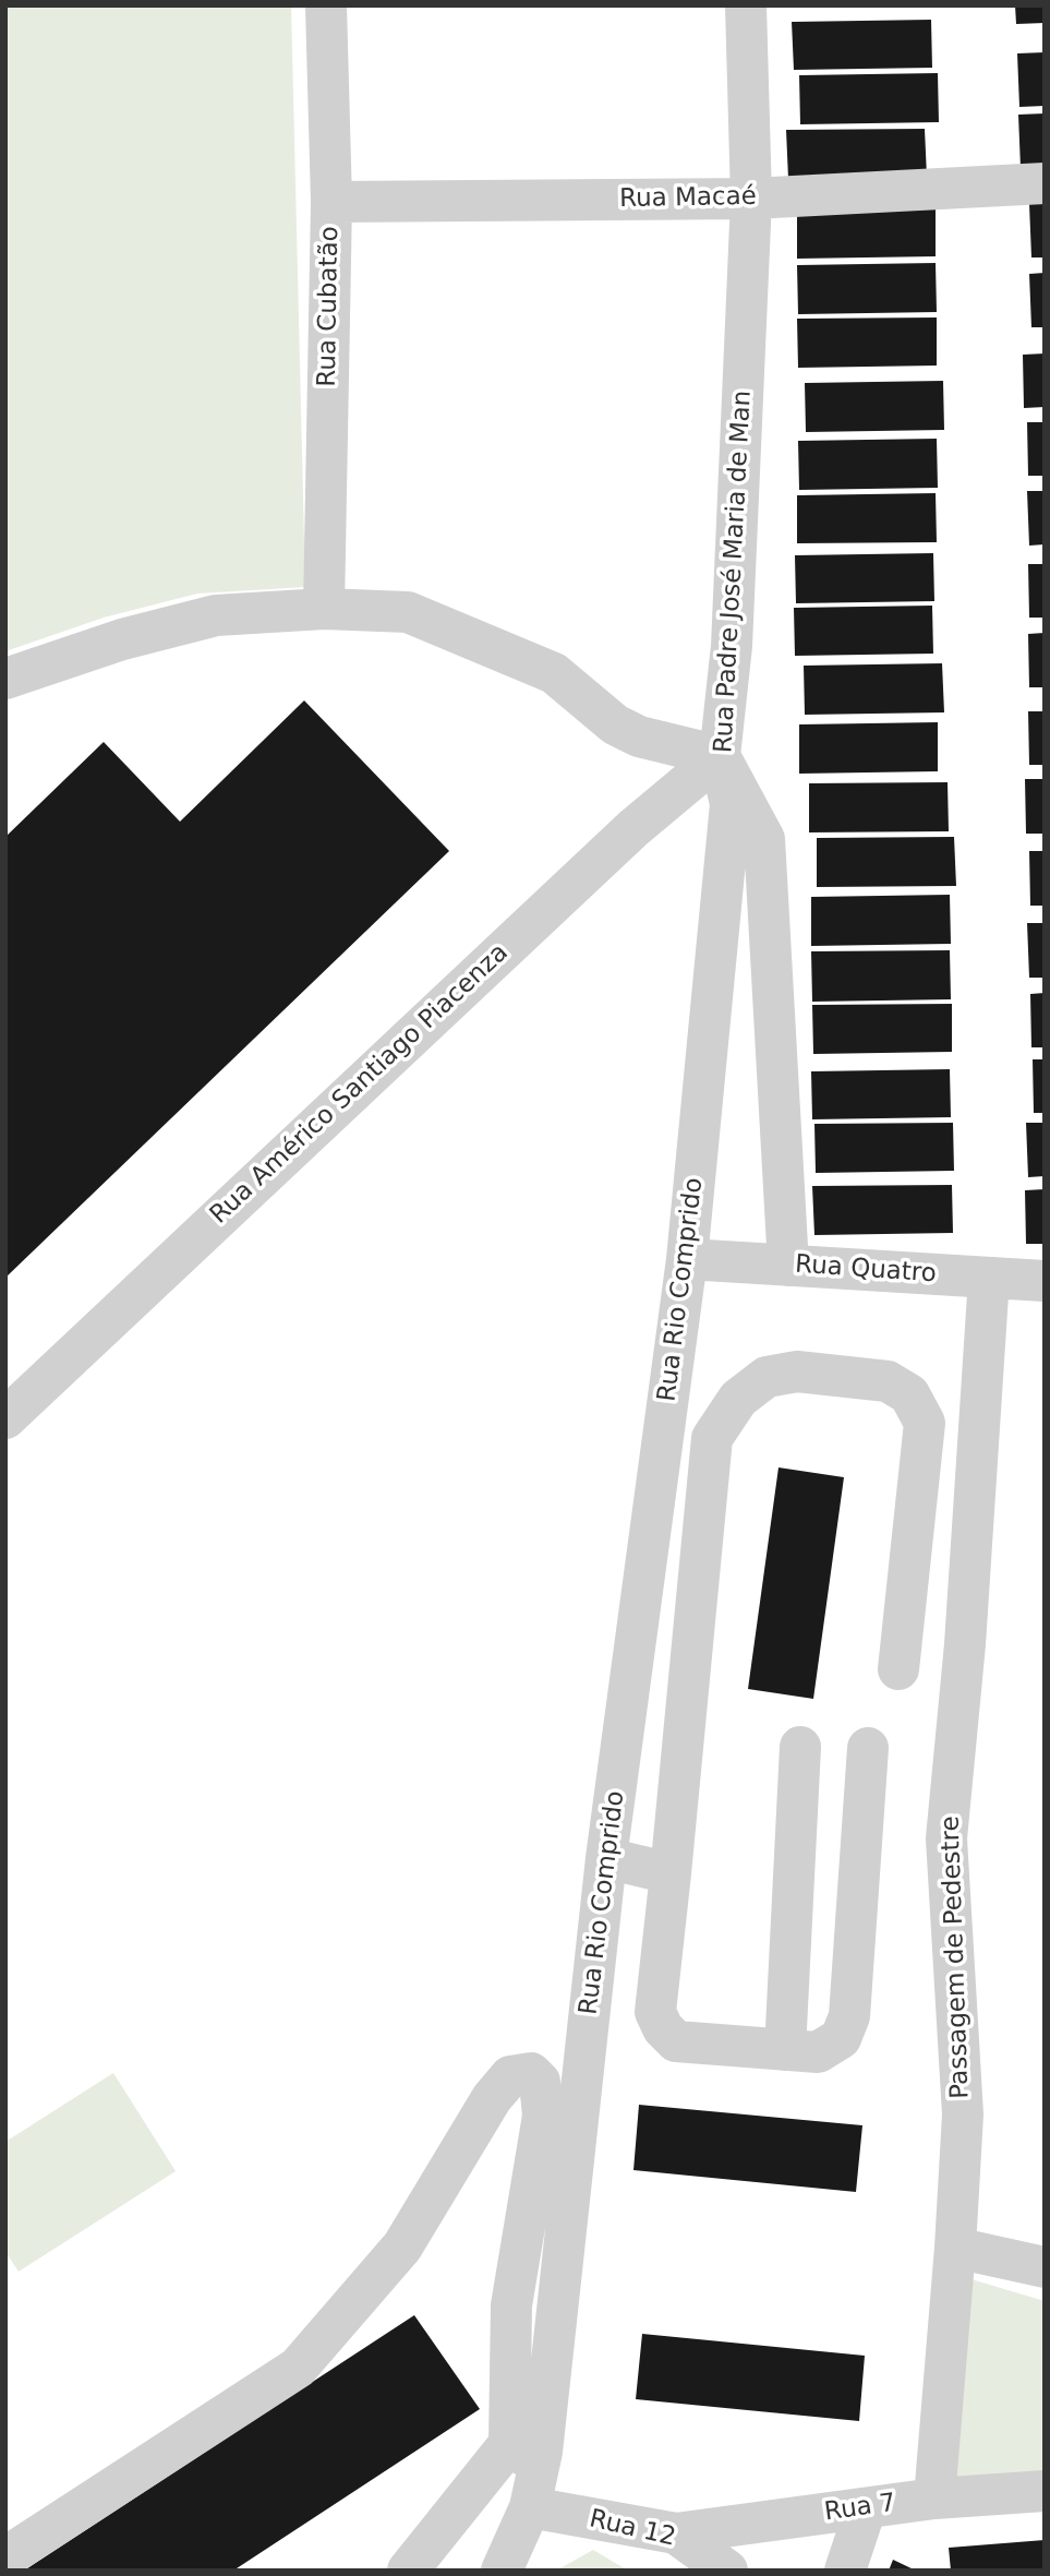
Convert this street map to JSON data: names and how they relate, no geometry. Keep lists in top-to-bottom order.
{
  "streets": {
    "street": [
      "Rua Macaé",
      "Rua Cubatão",
      "Rua Padre José Maria de Man",
      "Rua Américo Santiago Piacenza",
      "Rua Quatro",
      "Rua Rio Comprido",
      "Passagem de Pedestre",
      "Rua 7",
      "Rua 12"
    ]
  },
  "crossings": [
    ["Rua Macaé", "Rua Cubatão"],
    ["Rua Macaé", "Rua Padre José Maria de Man"],
    ["Rua Padre José Maria de Man", "Rua Américo Santiago Piacenza"],
    ["Rua Padre José Maria de Man", "Rua Quatro"],
    ["Rua Padre José Maria de Man", "Rua Rio Comprido"],
    ["Rua Américo Santiago Piacenza", "Rua Rio Comprido"],
    ["Rua Quatro", "Rua Rio Comprido"],
    ["Rua Quatro", "Passagem de Pedestre"],
    ["Rua Rio Comprido", "Rua 12"],
    ["Passagem de Pedestre", "Rua 7"],
    ["Rua 7", "Rua 12"]
  ]
}
